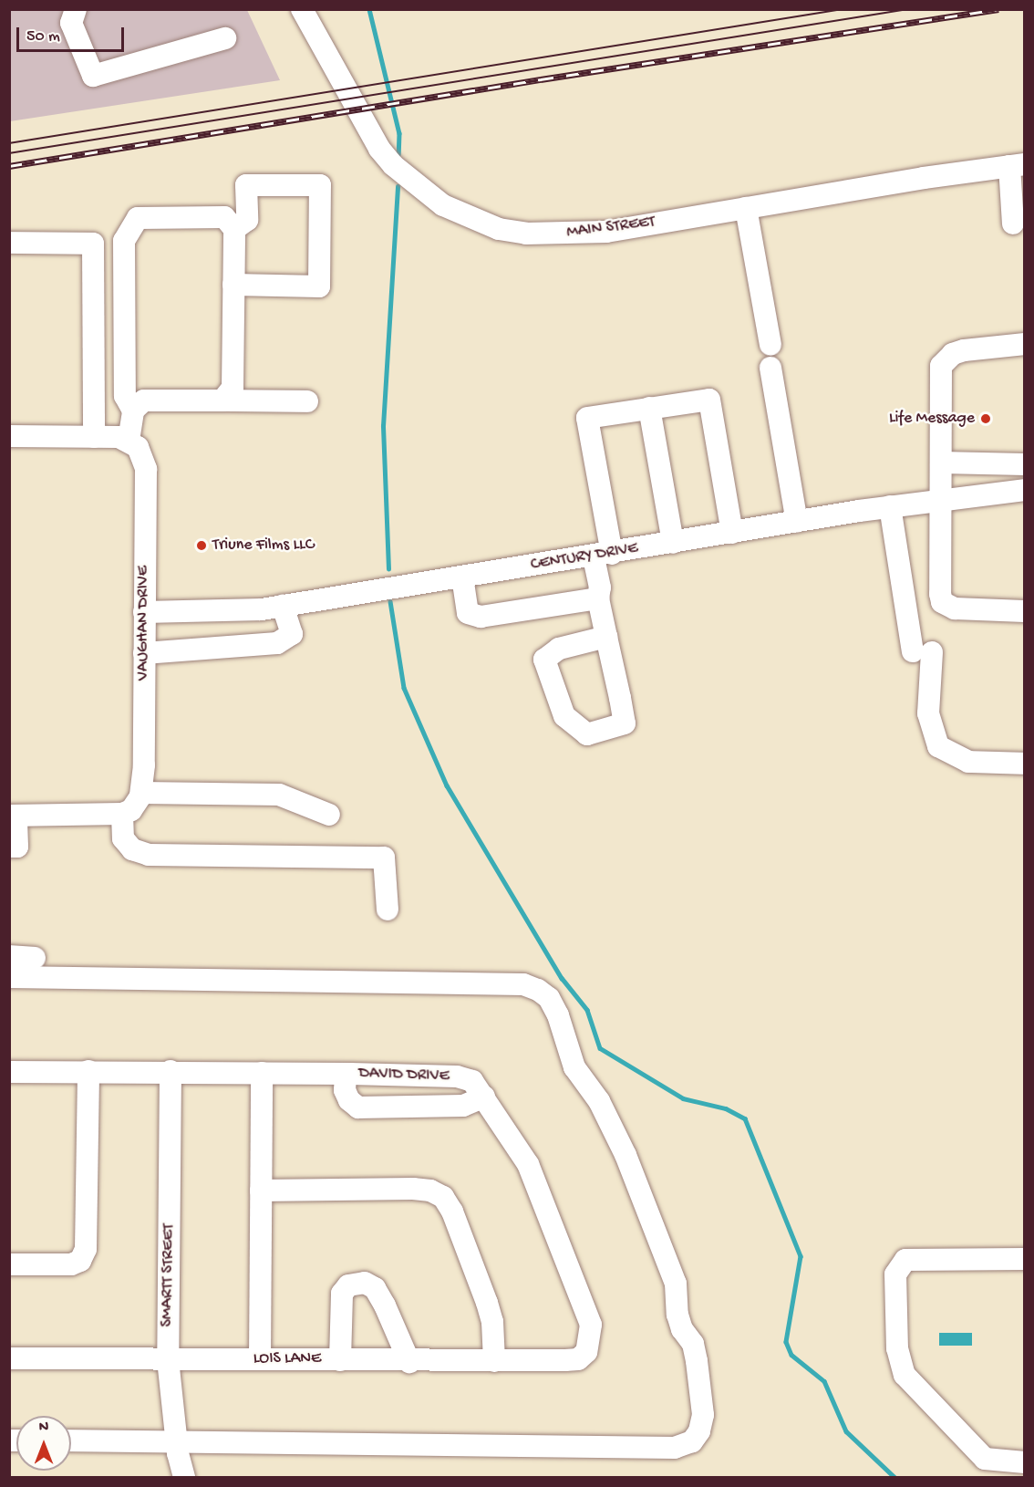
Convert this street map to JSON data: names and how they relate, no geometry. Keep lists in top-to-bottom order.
{
  "streets": {
    "street": [
      "MAIN STREET",
      "CENTURY DRIVE",
      "VAUGHAN DRIVE",
      "DAVID DRIVE",
      "SMARTT STREET",
      "LOIS LANE"
    ]
  },
  "crossings": [
    ["CENTURY DRIVE", "VAUGHAN DRIVE"],
    ["DAVID DRIVE", "SMARTT STREET"],
    ["DAVID DRIVE", "LOIS LANE"],
    ["SMARTT STREET", "LOIS LANE"]
  ],
  "places": ["Life Message", "Triune Films LLC"],
  "scale_bar": "50 m",
  "north": "top"
}
